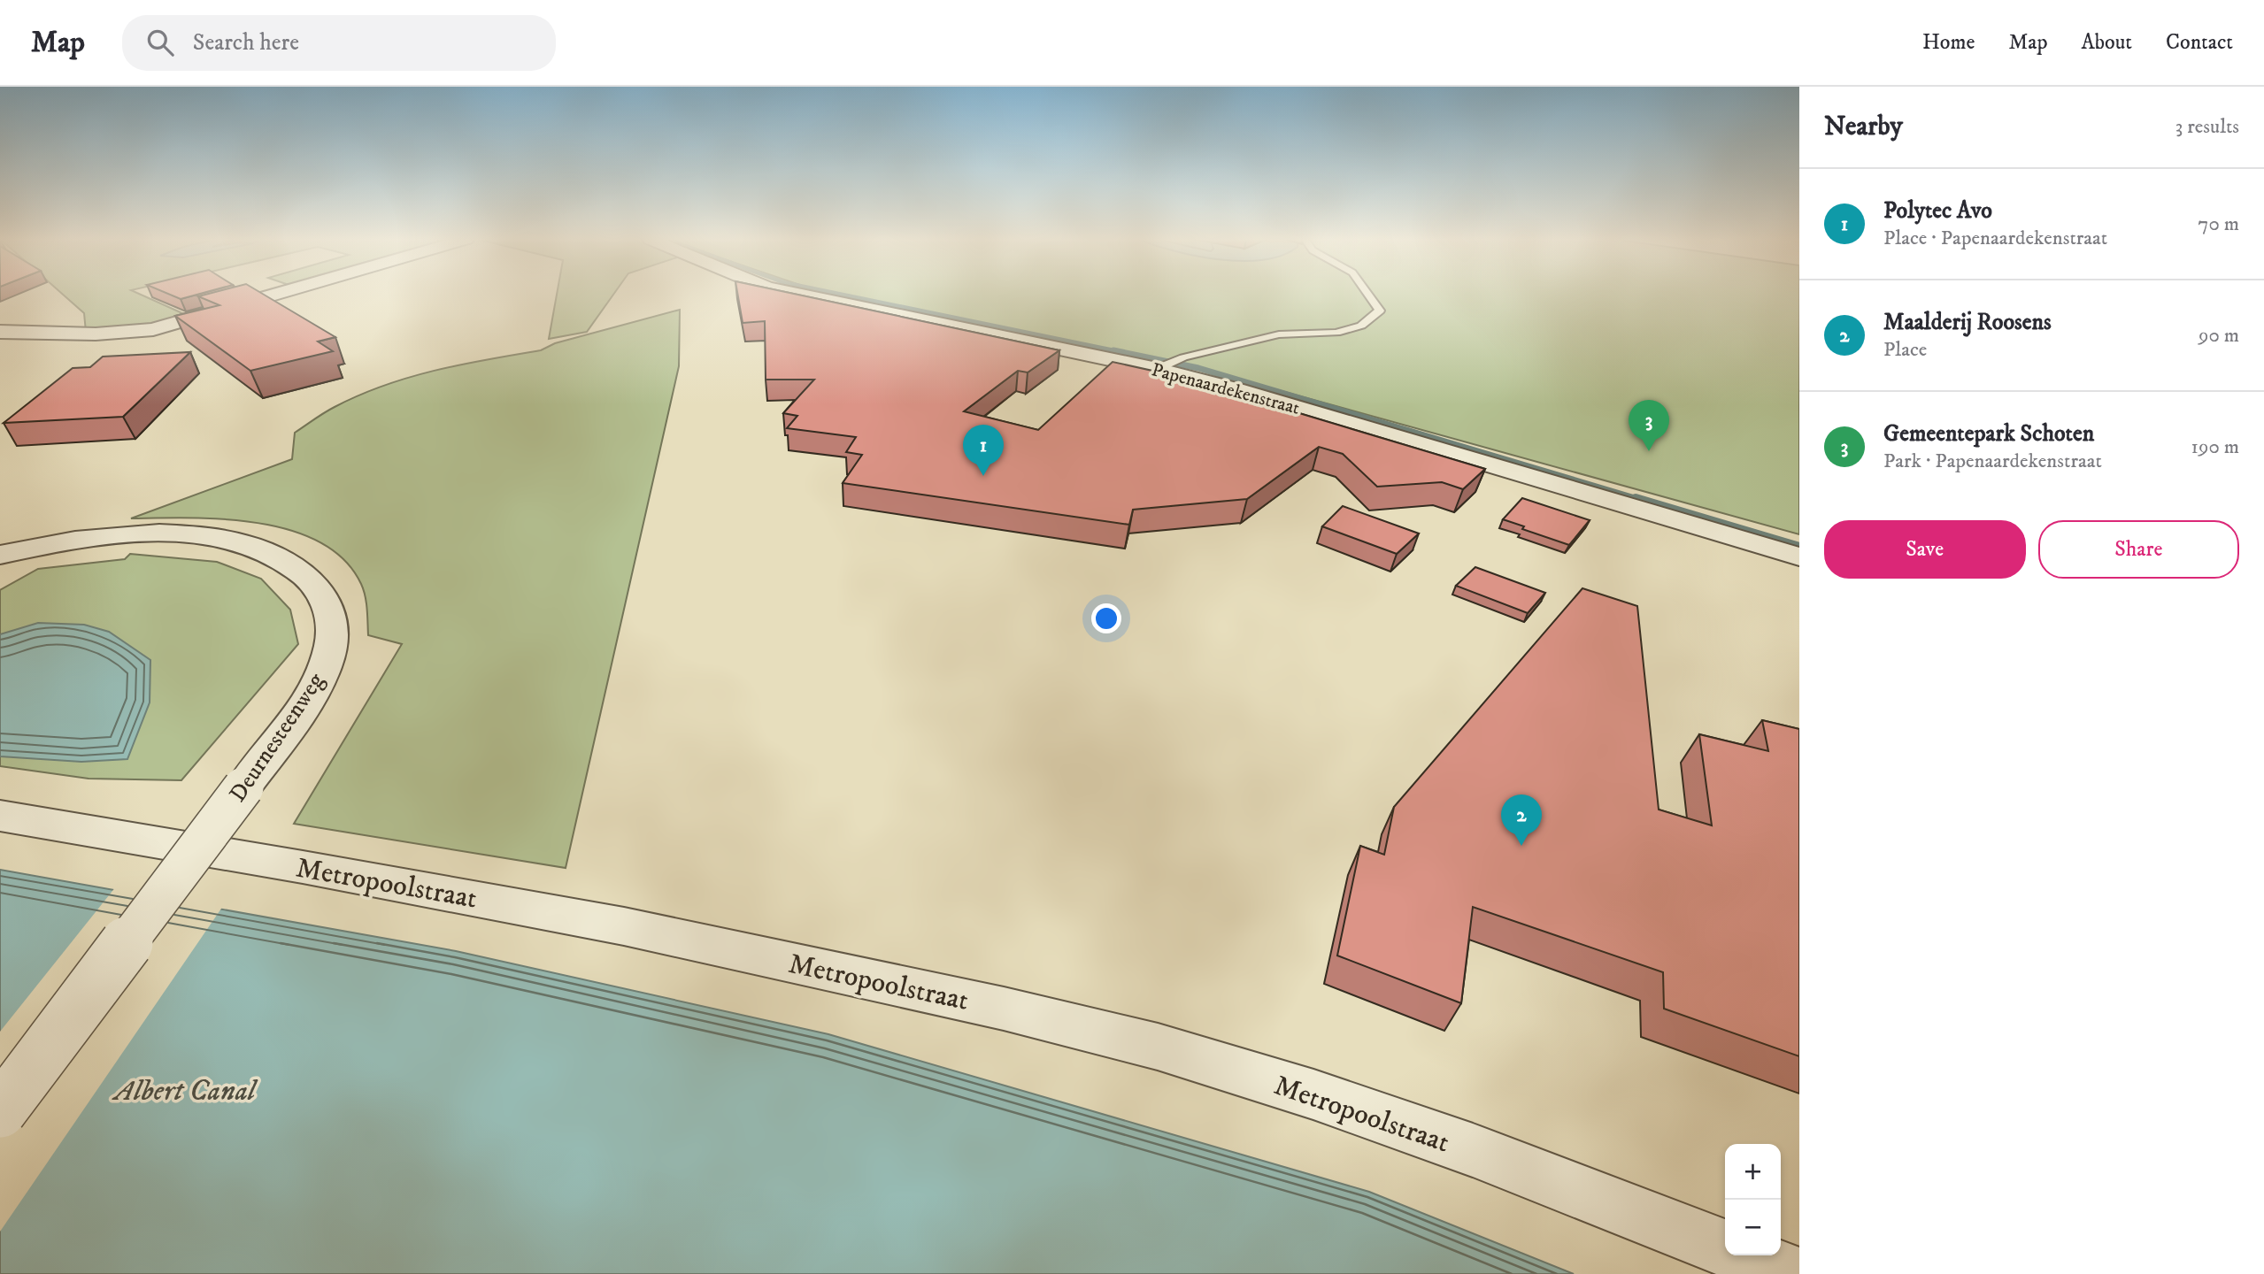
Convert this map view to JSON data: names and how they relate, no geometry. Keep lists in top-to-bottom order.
{
  "streets": {
    "street": ["Papenaardekenstraat", "Deurnesteenweg", "Metropoolstraat"]
  },
  "water": ["Albert Canal"],
  "page": {
    "header": "Map",
    "search": "Search here",
    "nav": [
      "Home",
      "Map",
      "About",
      "Contact"
    ],
    "heading": ["Nearby", "3 results"],
    "list": [
      {
        "mark": "1",
        "name": "Polytec Avo",
        "note": "Place · Papenaardekenstraat",
        "value": "70 m"
      },
      {
        "mark": "2",
        "name": "Maalderij Roosens",
        "note": "Place",
        "value": "90 m"
      },
      {
        "mark": "3",
        "name": "Gemeentepark Schoten",
        "note": "Park · Papenaardekenstraat",
        "value": "190 m"
      }
    ],
    "pins": ["3", "1", "2"],
    "buttons": ["Save", "Share"],
    "map_buttons": ["+", "−"]
  }
}
